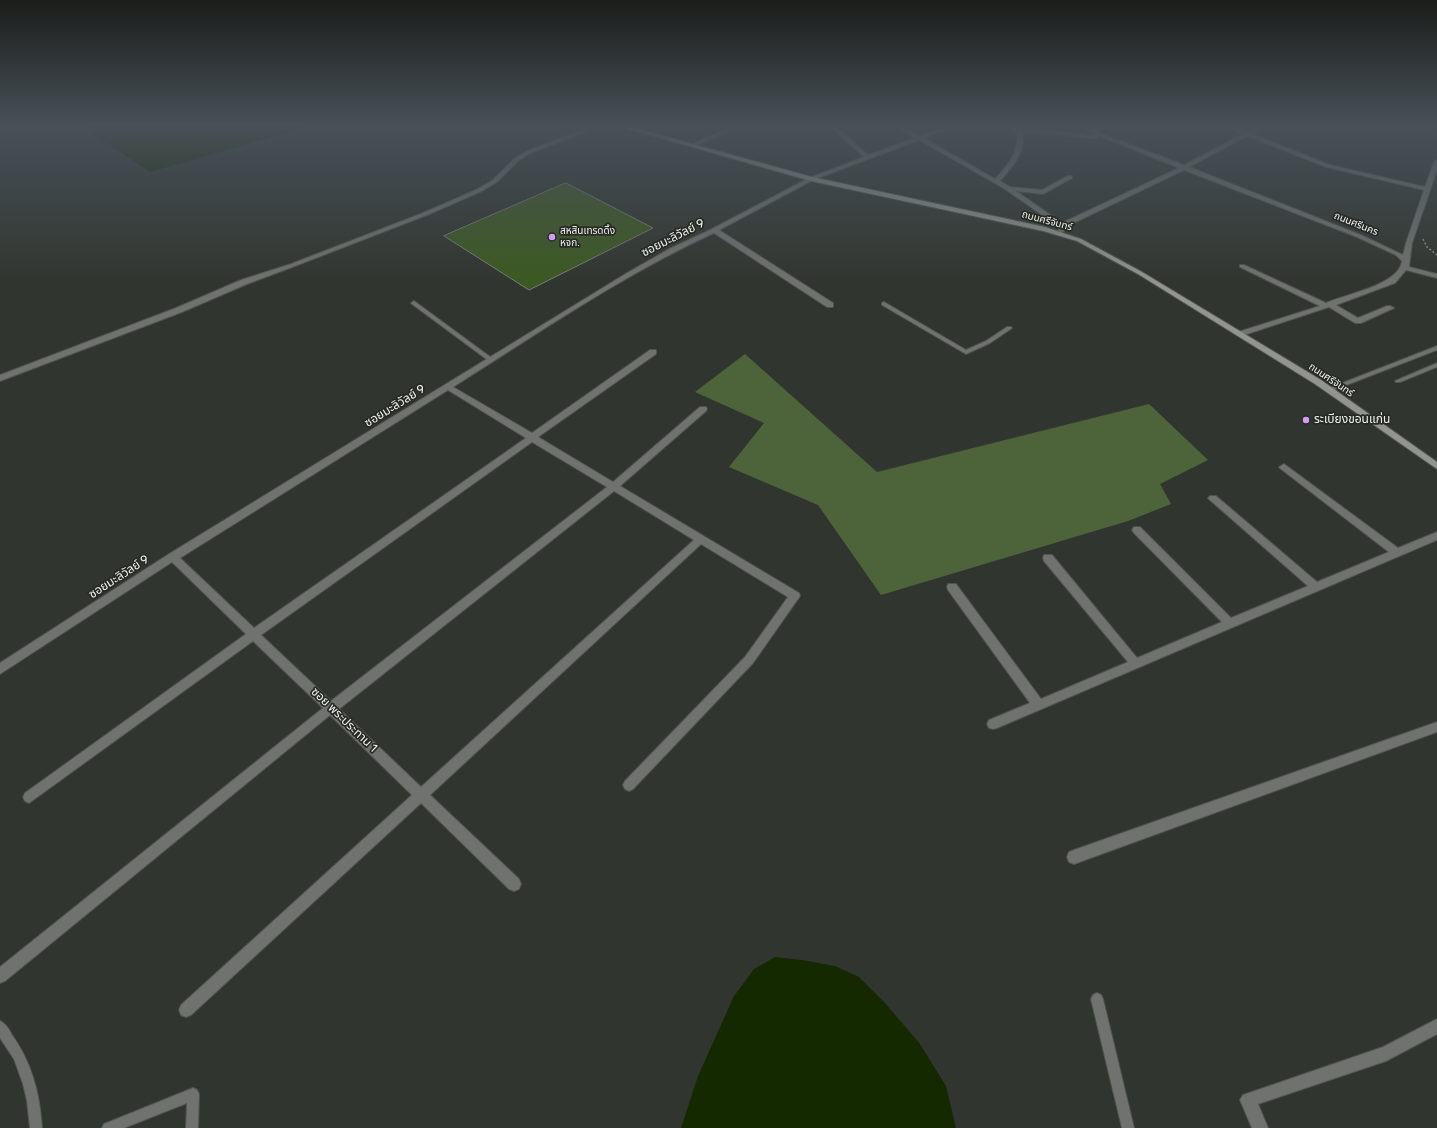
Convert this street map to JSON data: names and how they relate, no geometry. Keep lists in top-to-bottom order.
{
  "streets": {
    "main road": ["ถนนศรีจันทร์"],
    "street": ["ถนนศรีนคร", "ซอยมะลิวัลย์ 9", "ซอย พระประทาน 1"]
  },
  "crossings": [
    ["ถนนศรีจันทร์", "ซอยมะลิวัลย์ 9"],
    ["ซอยมะลิวัลย์ 9", "ซอย พระประทาน 1"]
  ],
  "places": ["สหสินเทรดดิ้ง หจก.", "ระเบียงขอนแก่น"]
}
